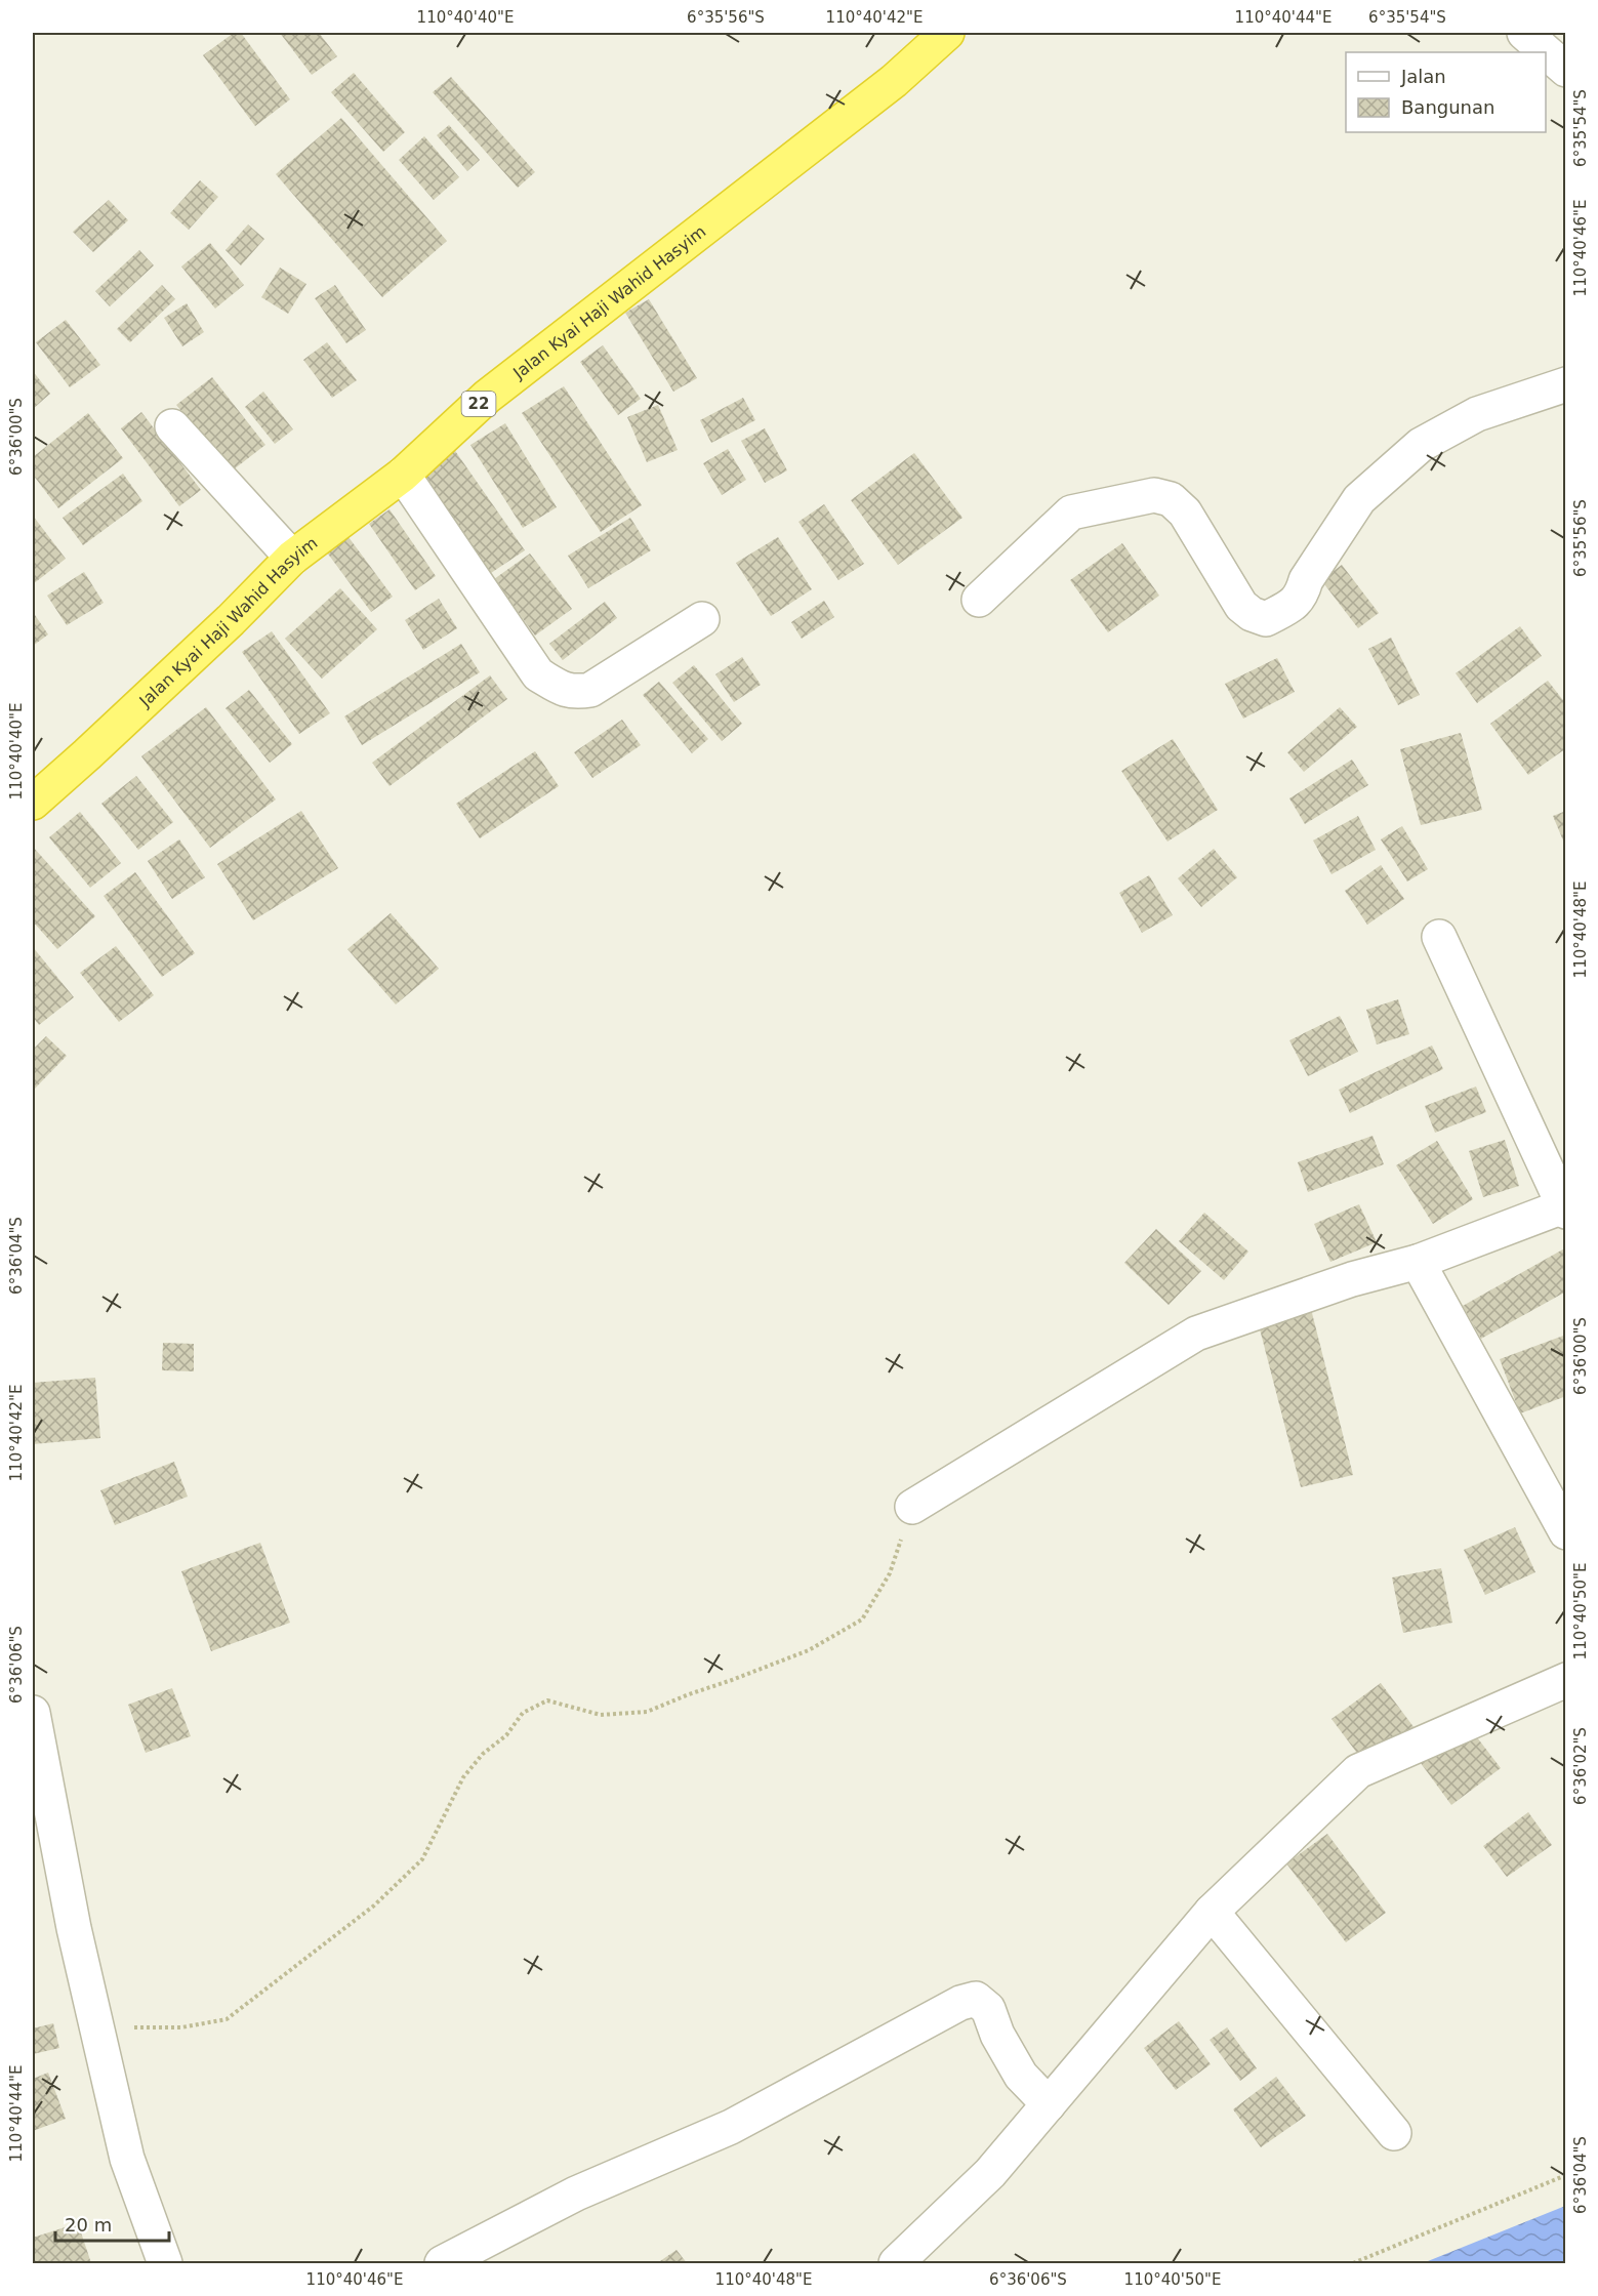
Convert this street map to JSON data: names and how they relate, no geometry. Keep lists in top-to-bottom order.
{
  "streets": {
    "highway": ["Jalan Kyai Haji Wahid Hasyim", "22"]
  },
  "legend": ["Jalan", "Bangunan"],
  "scale_bar": "20 m",
  "coordinates": [
    "110°40'40\"E",
    "6°35'56\"S",
    "110°40'42\"E",
    "110°40'44\"E",
    "6°35'54\"S",
    "110°40'46\"E",
    "6°36'00\"S",
    "110°40'48\"E",
    "6°36'04\"S",
    "110°40'50\"E",
    "6°36'06\"S",
    "6°36'02\"S"
  ]
}
